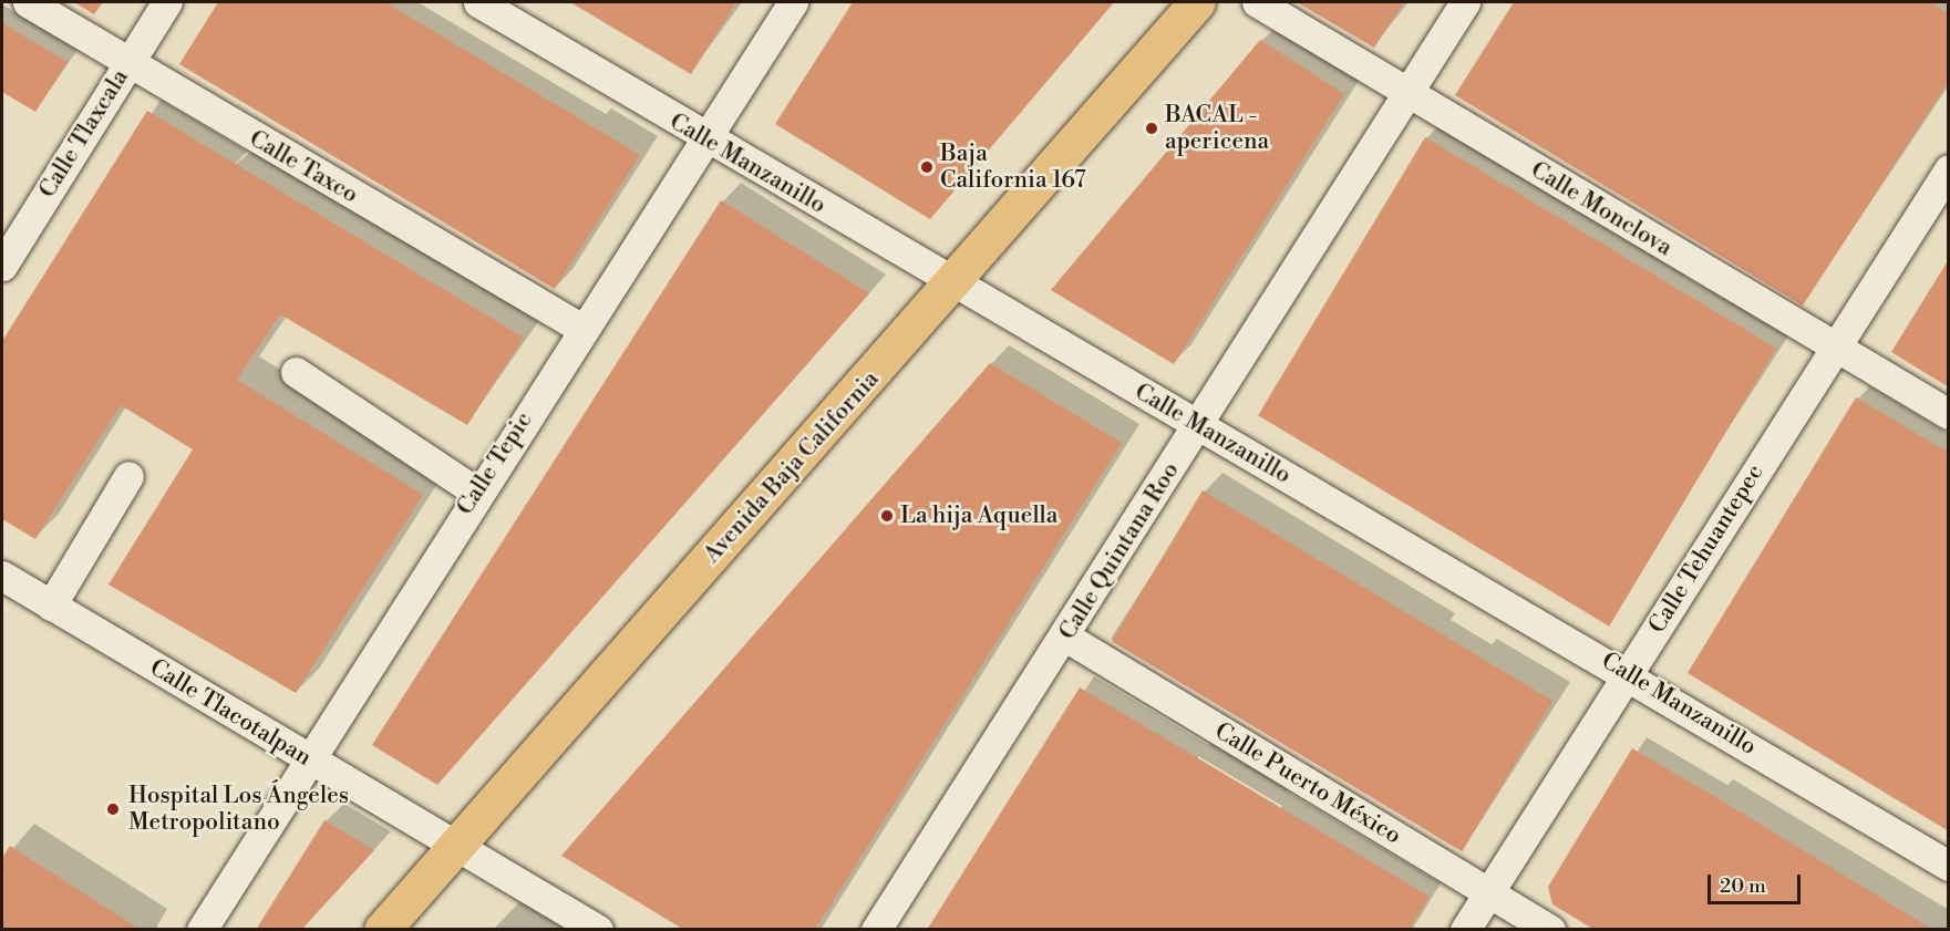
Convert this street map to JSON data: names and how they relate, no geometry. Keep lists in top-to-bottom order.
{
  "streets": {
    "main road": ["Avenida Baja California"],
    "street": [
      "Calle Tlaxcala",
      "Calle Manzanillo",
      "Calle Taxco",
      "Calle Monclova",
      "Calle Tepic",
      "Calle Tehuantepec",
      "Calle Quintana Roo",
      "Calle Tlacotalpan",
      "Calle Puerto México"
    ]
  },
  "crossings": [
    ["Calle Tlaxcala", "Calle Taxco"],
    ["Calle Manzanillo", "Calle Tepic"],
    ["Calle Manzanillo", "Avenida Baja California"],
    ["Calle Manzanillo", "Calle Tehuantepec"],
    ["Calle Manzanillo", "Calle Quintana Roo"],
    ["Calle Taxco", "Calle Tepic"],
    ["Calle Monclova", "Calle Tehuantepec"],
    ["Calle Monclova", "Calle Quintana Roo"],
    ["Calle Tepic", "Calle Tlacotalpan"],
    ["Avenida Baja California", "Calle Tlacotalpan"],
    ["Calle Tehuantepec", "Calle Puerto México"],
    ["Calle Quintana Roo", "Calle Puerto México"]
  ],
  "places": [
    "BACAL - apericena",
    "Baja California 167",
    "La hija Aquella",
    "Hospital Los Ángeles Metropolitano"
  ],
  "scale_bar": "20 m"
}
